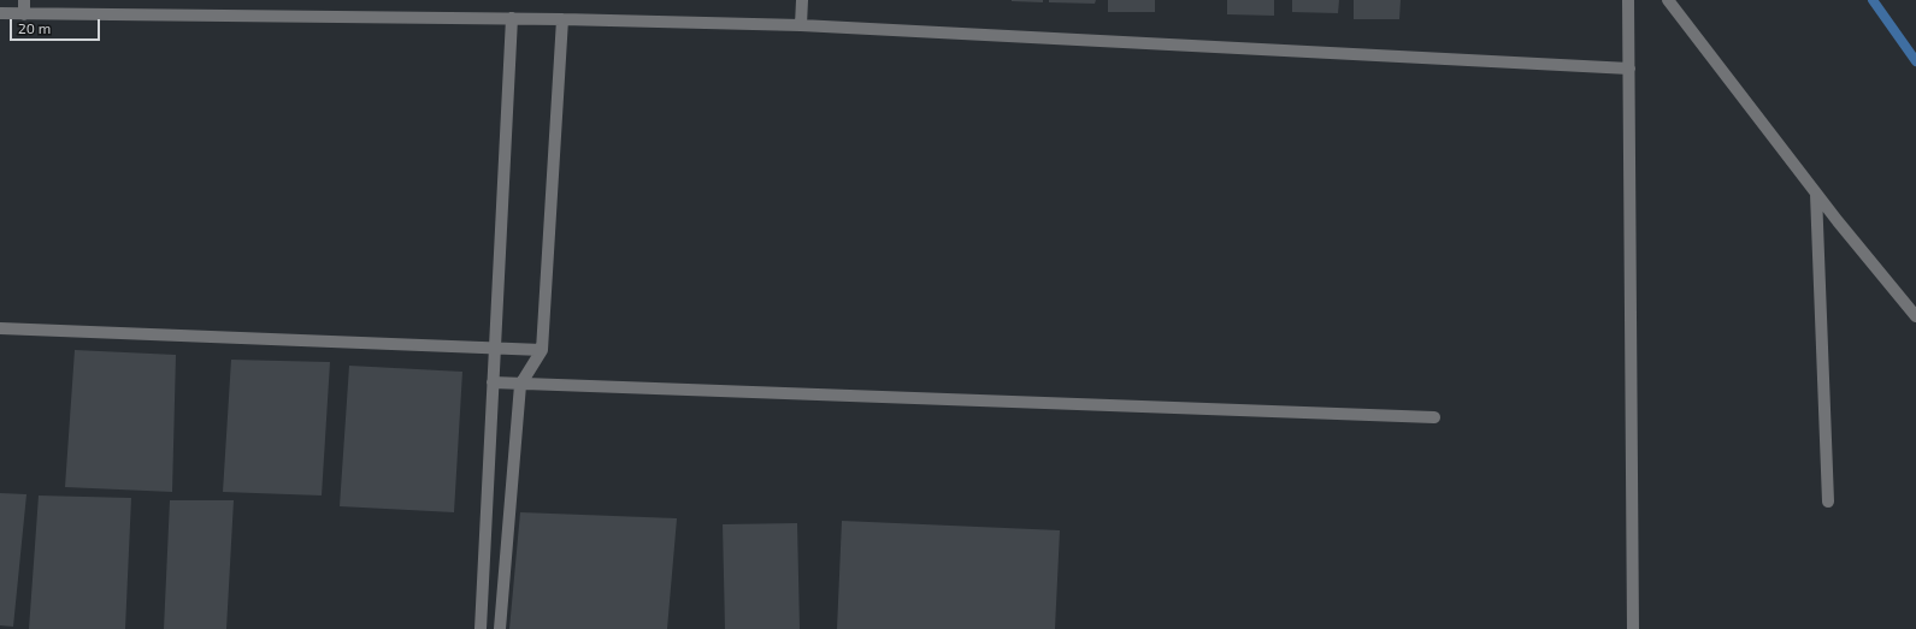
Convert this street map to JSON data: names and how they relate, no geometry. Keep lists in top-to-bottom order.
{
  "scale_bar": "20 m"
}
